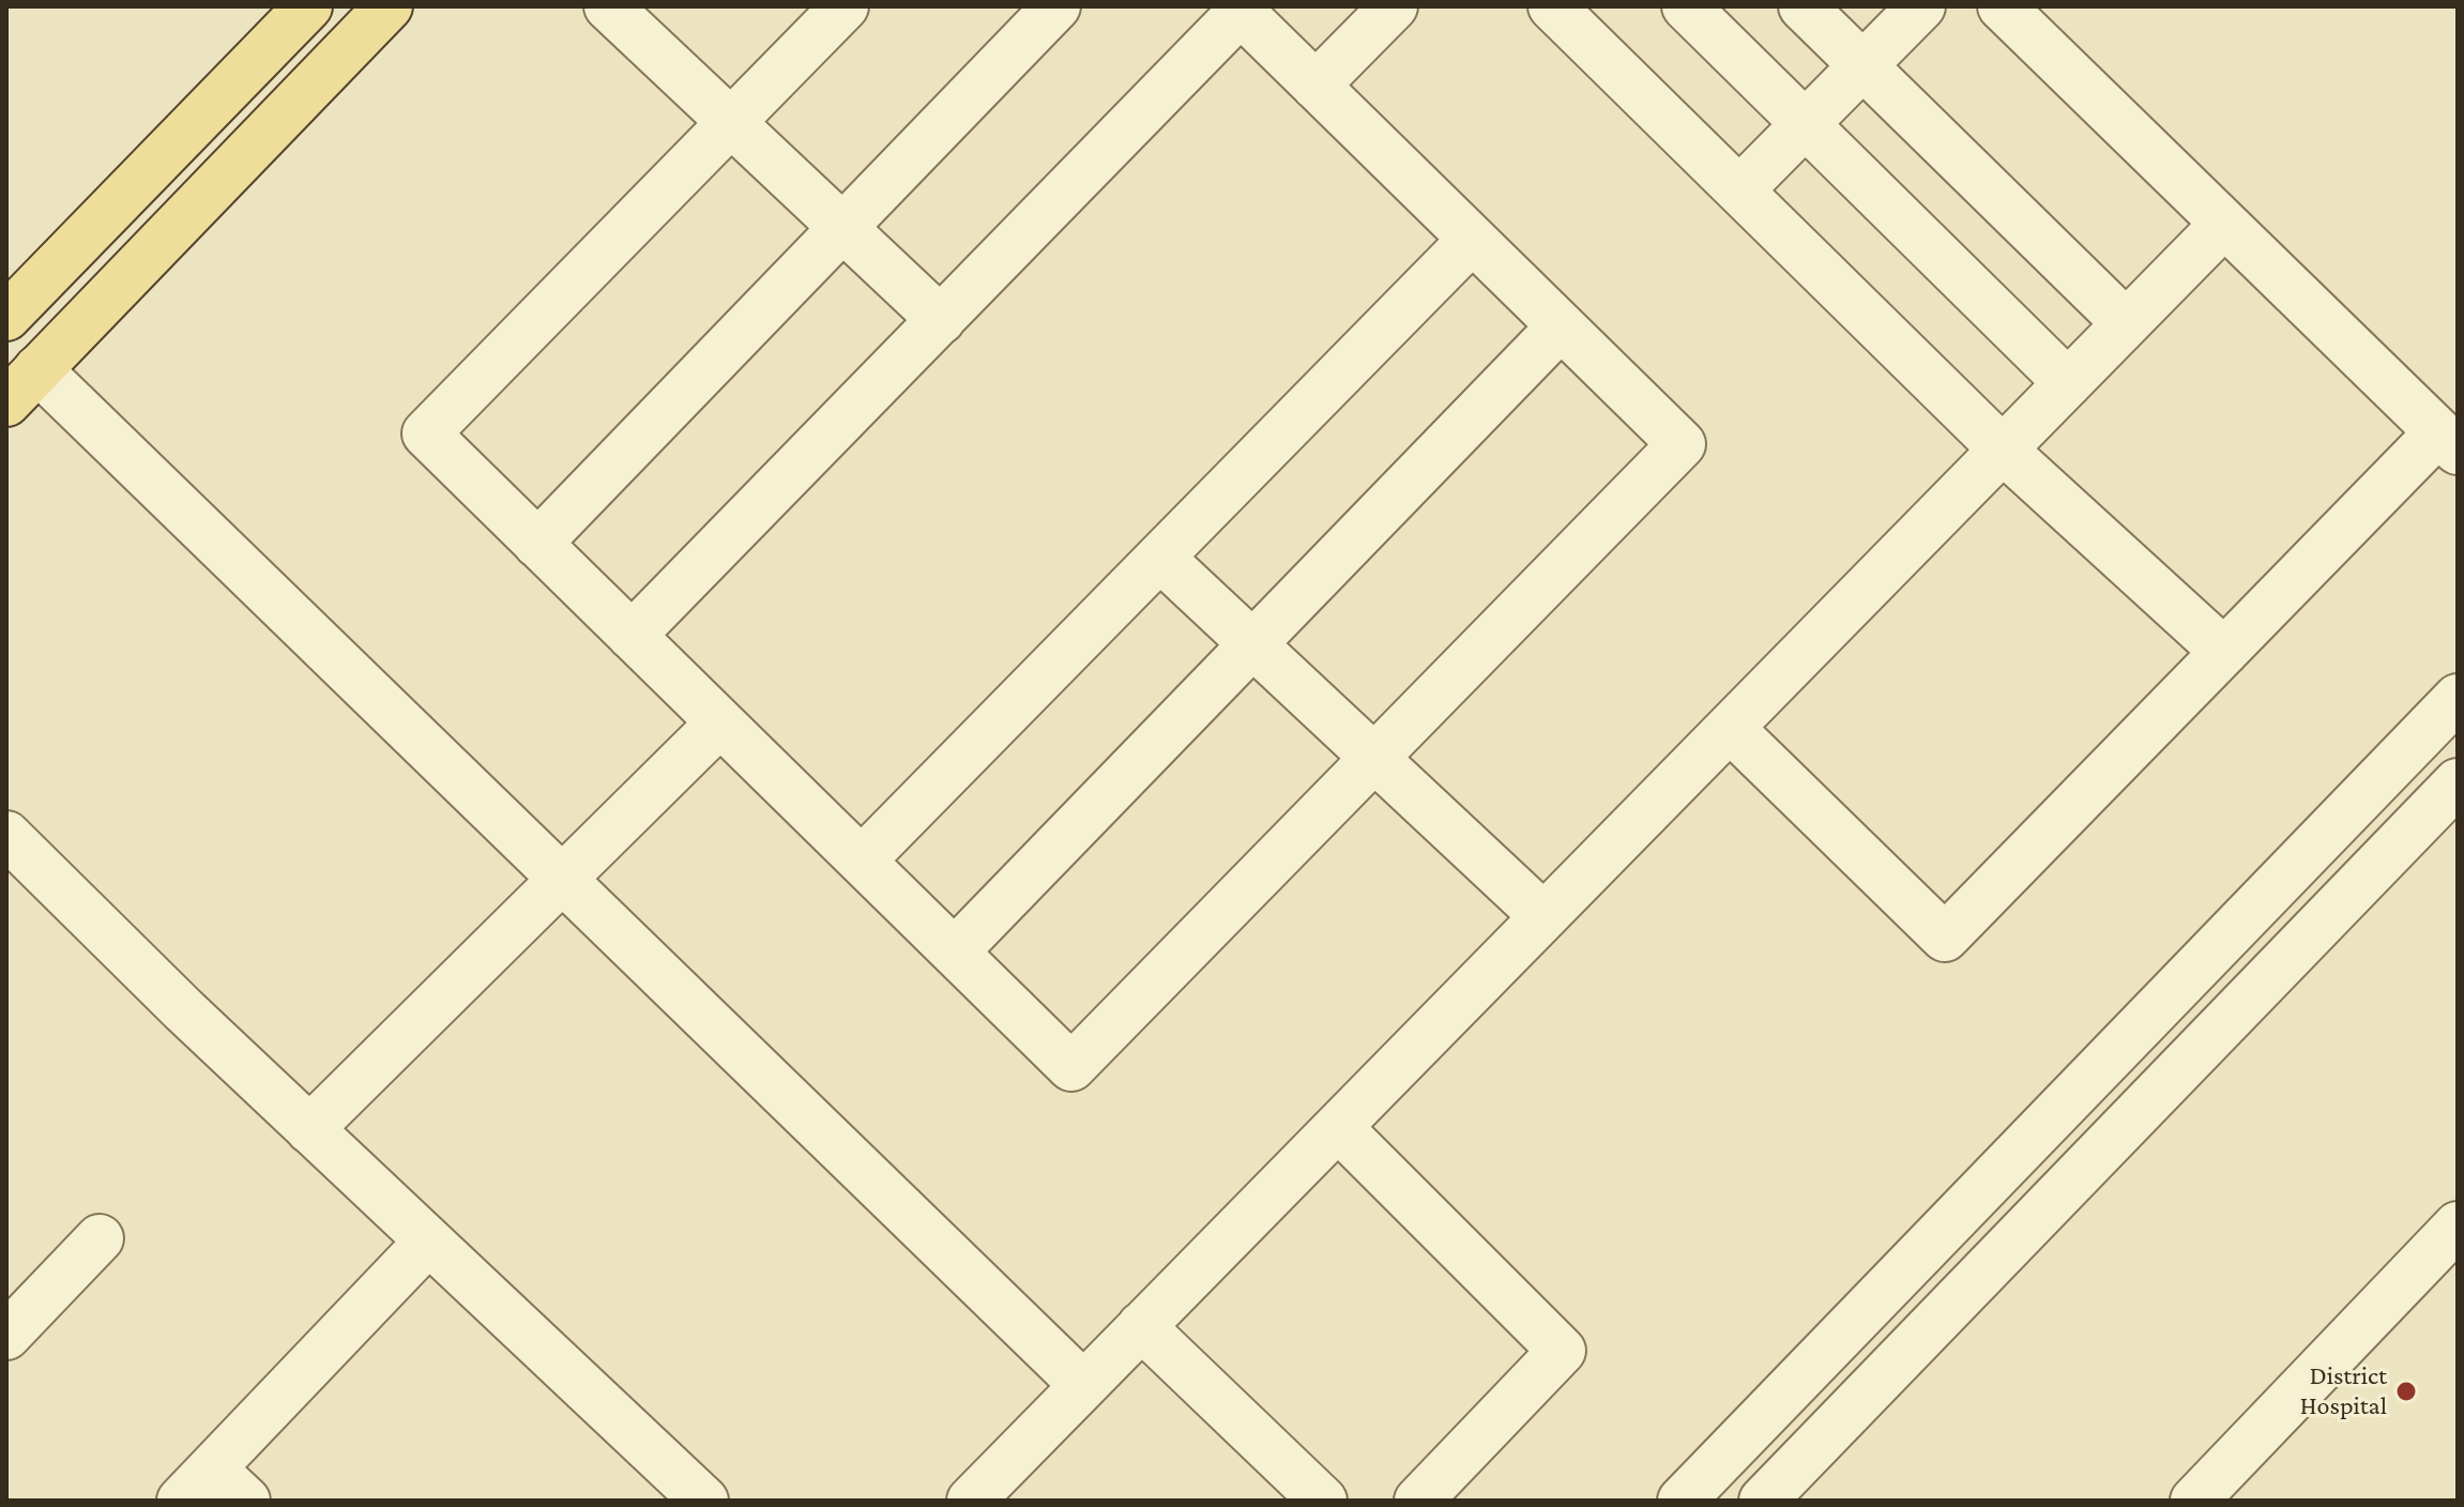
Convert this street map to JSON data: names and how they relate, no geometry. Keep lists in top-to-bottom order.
{
  "places": ["District Hospital"]
}
